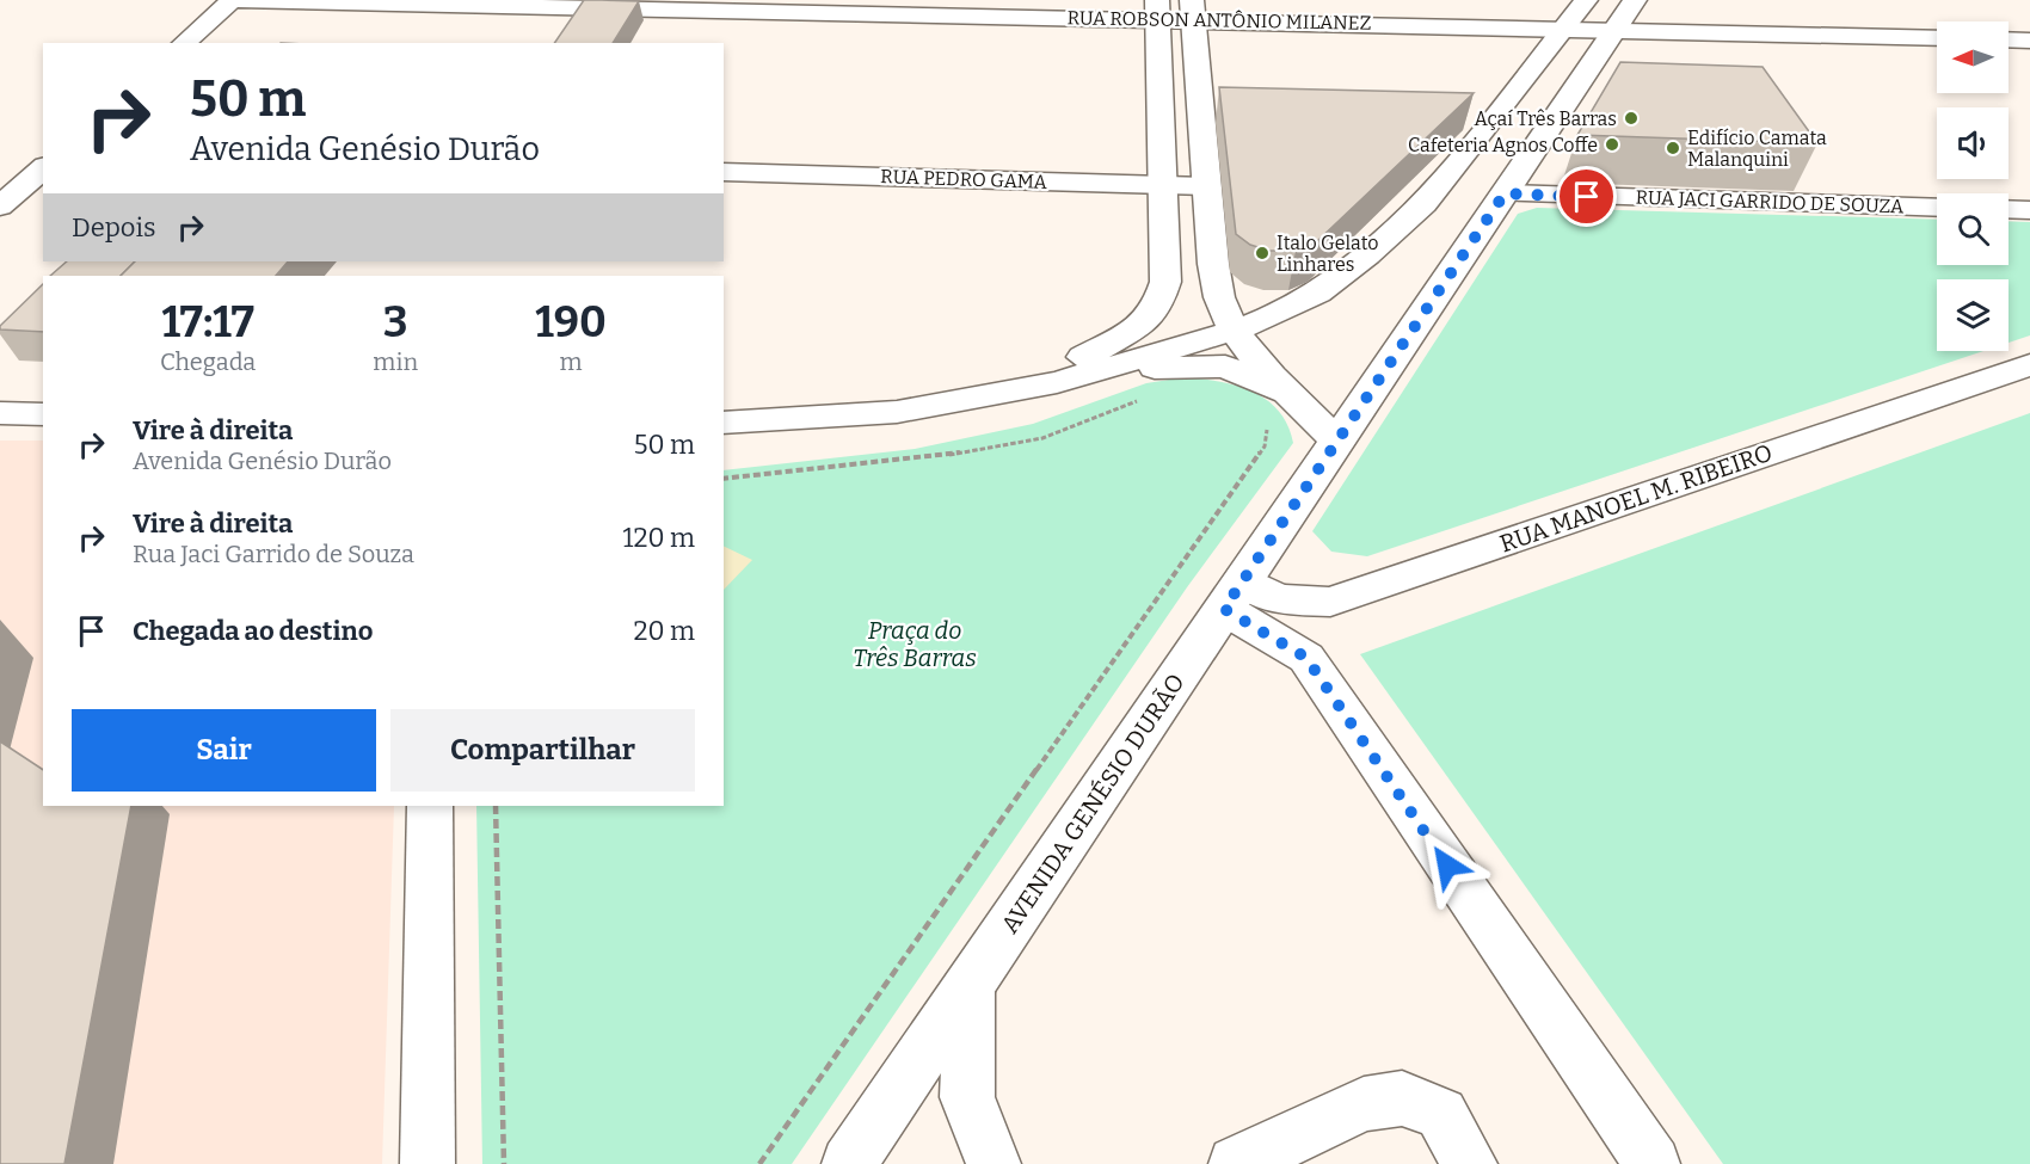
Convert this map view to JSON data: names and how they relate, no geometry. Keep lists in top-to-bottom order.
{
  "streets": {
    "main road": [
      "RUA ROBSON ANTÔNIO MILANEZ",
      "RUA PEDRO GAMA",
      "RUA JACI GARRIDO DE SOUZA",
      "RUA MANOEL M. RIBEIRO",
      "AVENIDA GENÉSIO DURÃO"
    ]
  },
  "crossings": [
    ["RUA ROBSON ANTÔNIO MILANEZ", "AVENIDA GENÉSIO DURÃO"],
    ["RUA JACI GARRIDO DE SOUZA", "AVENIDA GENÉSIO DURÃO"],
    ["RUA MANOEL M. RIBEIRO", "AVENIDA GENÉSIO DURÃO"]
  ],
  "parks": ["Praça do Três Barras"],
  "places": [
    "Açaí Três Barras",
    "Cafeteria Agnos Coffe",
    "Edifício Camata Malanquini",
    "Italo Gelato Linhares"
  ],
  "north": "left",
  "page": {
    "turn": ["50 m", "Avenida Genésio Durão"],
    "then": "Depois",
    "eta": [
      "17:17",
      "Chegada",
      "3",
      "min",
      "190",
      "m"
    ],
    "list": [
      {
        "name": "Vire à direita",
        "note": "Avenida Genésio Durão",
        "value": "50 m"
      },
      {
        "name": "Vire à direita",
        "note": "Rua Jaci Garrido de Souza",
        "value": "120 m"
      },
      {
        "name": "Chegada ao destino",
        "value": "20 m"
      }
    ],
    "buttons": ["Sair", "Compartilhar"]
  }
}
